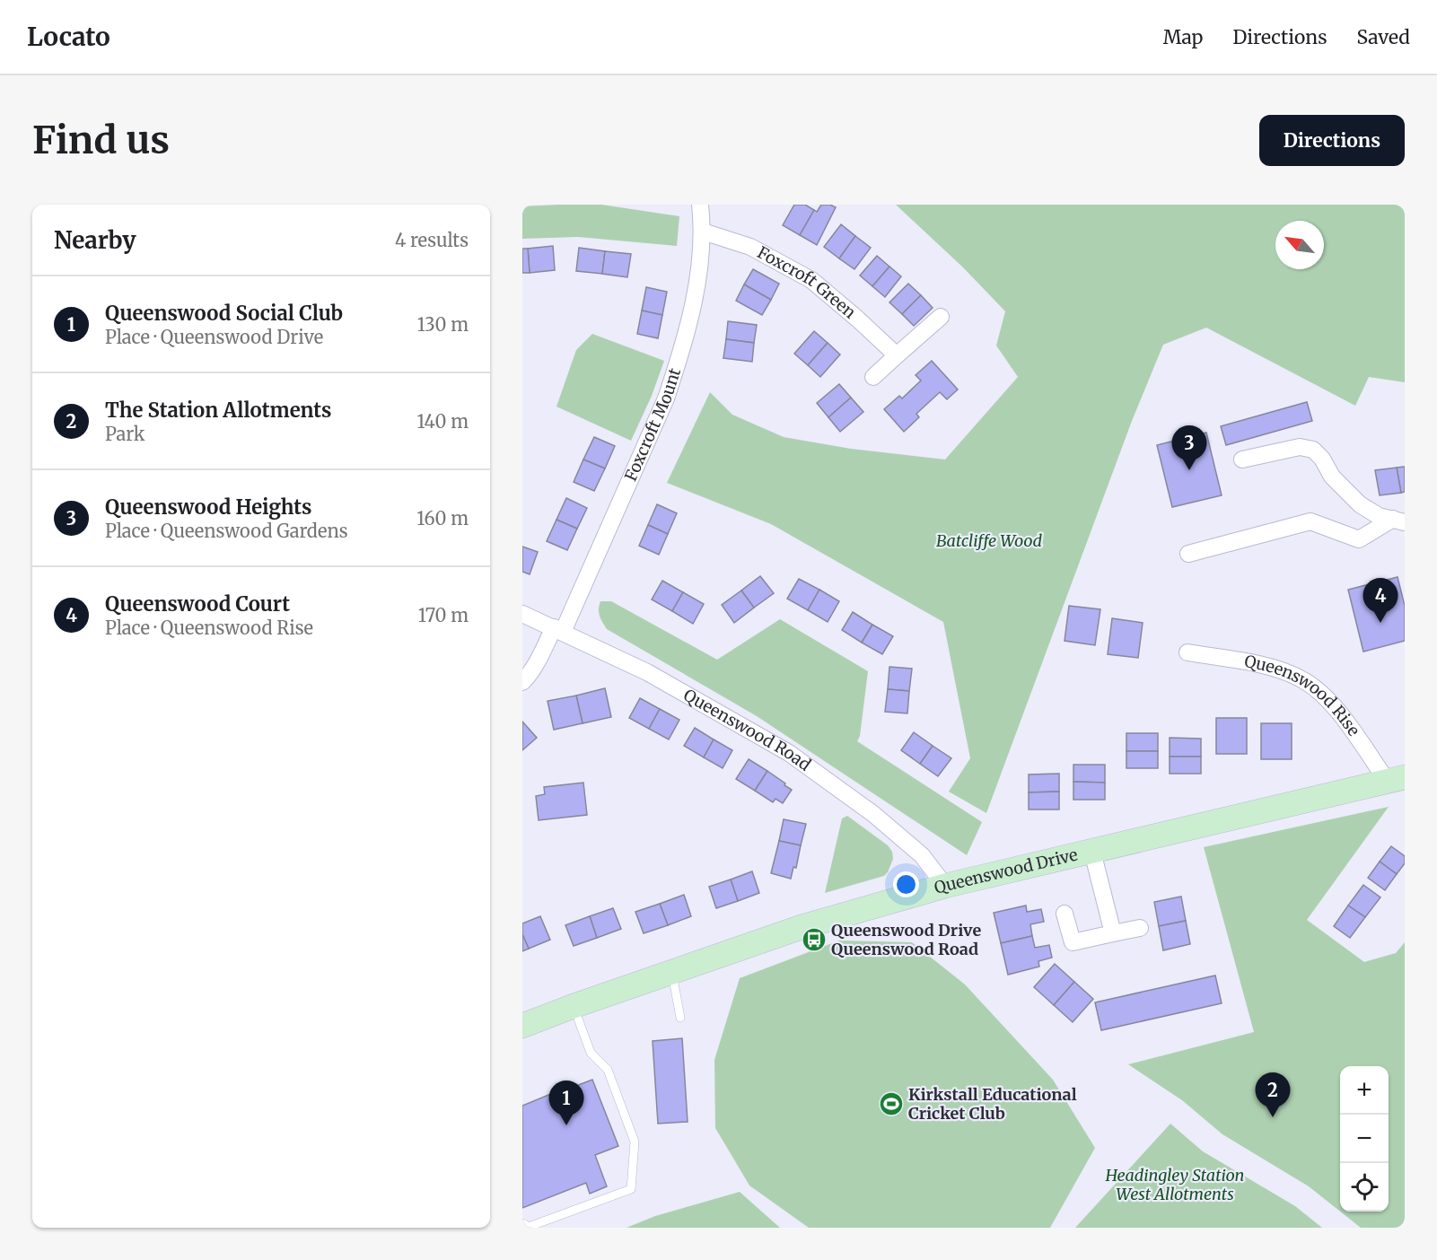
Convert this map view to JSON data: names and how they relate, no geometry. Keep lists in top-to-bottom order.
{
  "streets": {
    "street": [
      "Foxcroft Green",
      "Foxcroft Mount",
      "Queenswood Rise",
      "Queenswood Road",
      "Queenswood Drive"
    ]
  },
  "crossings": [
    ["Foxcroft Green", "Foxcroft Mount"],
    ["Foxcroft Mount", "Queenswood Road"],
    ["Queenswood Rise", "Queenswood Drive"],
    ["Queenswood Road", "Queenswood Drive"]
  ],
  "parks": ["Batcliffe Wood", "Headingley Station West Allotments"],
  "places": {
    "bus stop": ["Queenswood Drive Queenswood Road"],
    "sports": ["Kirkstall Educational Cricket Club"]
  },
  "north": "top left",
  "page": {
    "header": "Locato",
    "nav": ["Map", "Directions", "Saved"],
    "buttons": "Directions",
    "title": "Find us",
    "heading": ["Nearby", "4 results"],
    "list": [
      {
        "mark": "1",
        "name": "Queenswood Social Club",
        "note": "Place · Queenswood Drive",
        "value": "130 m"
      },
      {
        "mark": "2",
        "name": "The Station Allotments",
        "note": "Park",
        "value": "140 m"
      },
      {
        "mark": "3",
        "name": "Queenswood Heights",
        "note": "Place · Queenswood Gardens",
        "value": "160 m"
      },
      {
        "mark": "4",
        "name": "Queenswood Court",
        "note": "Place · Queenswood Rise",
        "value": "170 m"
      }
    ],
    "pins": [
      "3",
      "4",
      "2",
      "1"
    ],
    "map_buttons": ["+", "−"]
  }
}
